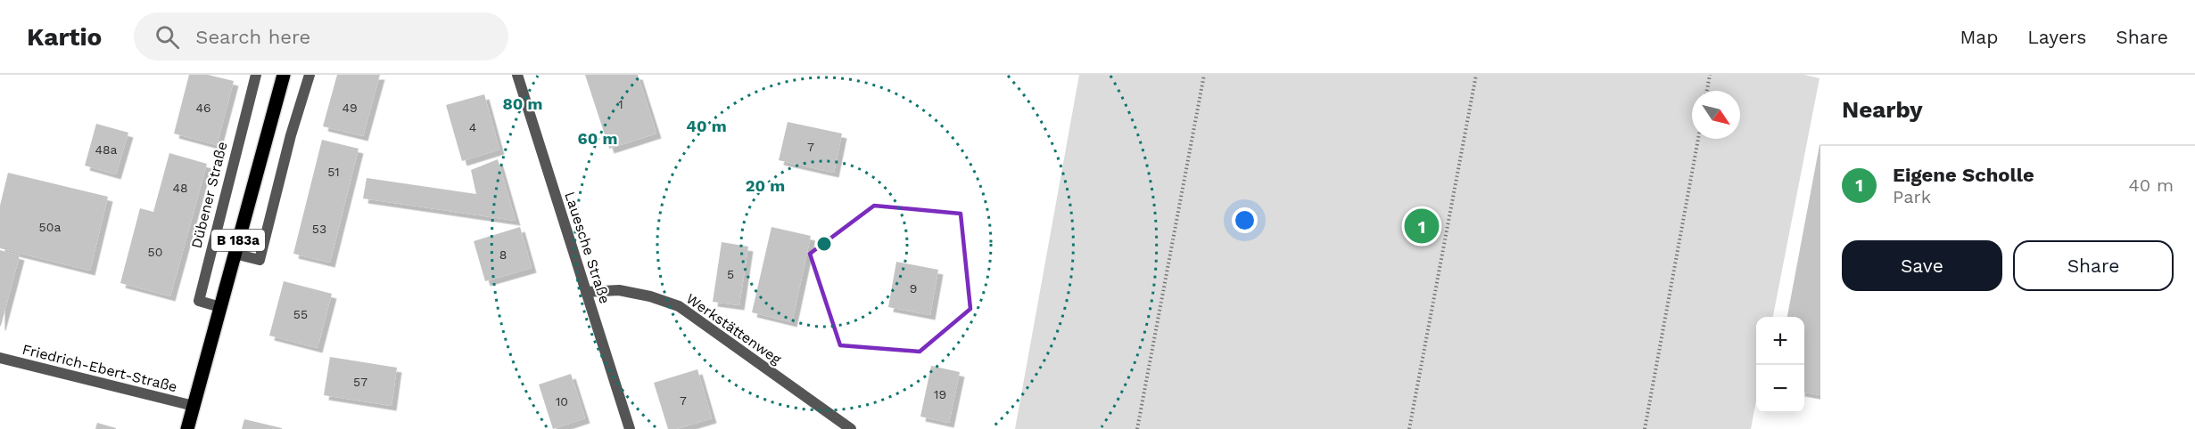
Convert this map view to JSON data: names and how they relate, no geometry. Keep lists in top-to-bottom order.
{
  "streets": {
    "main road": ["B 183a"],
    "street": [
      "Dübener Straße",
      "Lauesche Straße",
      "Werkstättenweg",
      "Friedrich-Ebert-Straße"
    ]
  },
  "crossings": [
    ["Dübener Straße", "B 183a"],
    ["B 183a", "Friedrich-Ebert-Straße"],
    ["Lauesche Straße", "Werkstättenweg"]
  ],
  "house_numbers": [
    "1",
    "46",
    "49",
    "4",
    "7",
    "48a",
    "51",
    "48",
    "50a",
    "53",
    "50",
    "8",
    "5",
    "9",
    "55",
    "57",
    "19",
    "7",
    "10"
  ],
  "north": "bottom right",
  "page": {
    "header": "Kartio",
    "search": "Search here",
    "nav": ["Map", "Layers", "Share"],
    "heading": "Nearby",
    "list": [
      {
        "mark": "1",
        "name": "Eigene Scholle",
        "note": "Park",
        "value": "40 m"
      }
    ],
    "pins": "1",
    "buttons": ["Save", "Share"],
    "map_buttons": ["+", "−"]
  },
  "rings": [
    "80 m",
    "40 m",
    "60 m",
    "20 m"
  ]
}
